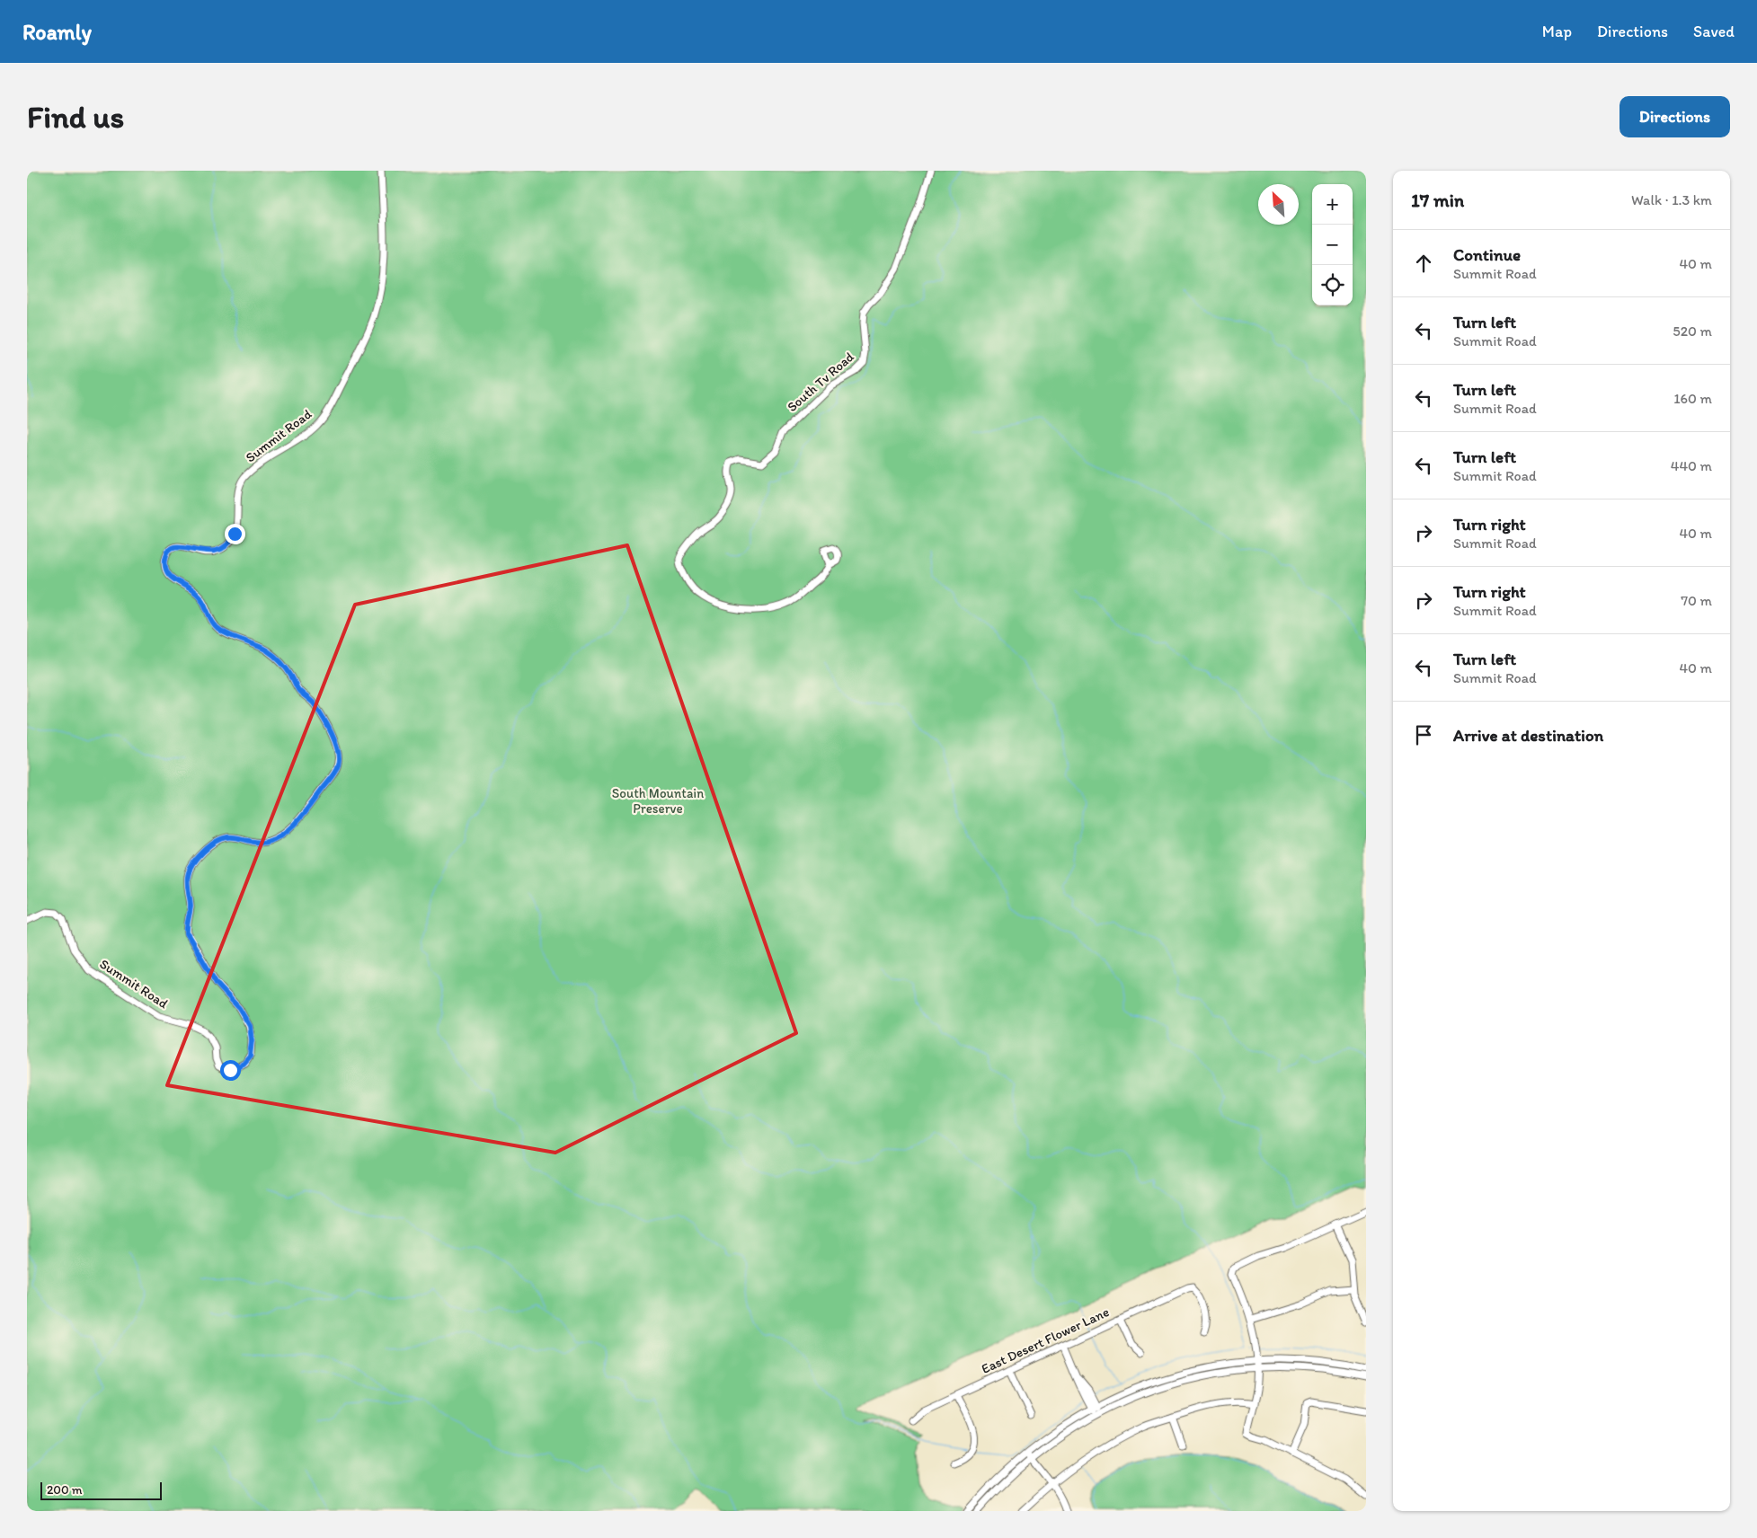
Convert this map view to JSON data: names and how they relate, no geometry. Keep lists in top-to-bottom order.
{
  "streets": {
    "street": ["South Tv Road", "Summit Road", "East Desert Flower Lane"]
  },
  "parks": ["South Mountain Preserve"],
  "scale_bar": "200 m",
  "north": "top left",
  "page": {
    "header": "Roamly",
    "nav": ["Map", "Directions", "Saved"],
    "buttons": "Directions",
    "title": "Find us",
    "heading": ["17 min", "Walk · 1.3 km"],
    "map_buttons": ["+", "−"],
    "list": [
      ["Continue", "Summit Road", "40 m"],
      ["Turn left", "Summit Road", "520 m"],
      ["Turn left", "Summit Road", "160 m"],
      ["Turn left", "Summit Road", "440 m"],
      ["Turn right", "Summit Road", "40 m"],
      ["Turn right", "Summit Road", "70 m"],
      ["Turn left", "Summit Road", "40 m"],
      "Arrive at destination"
    ],
    "scale": "200 m"
  }
}
